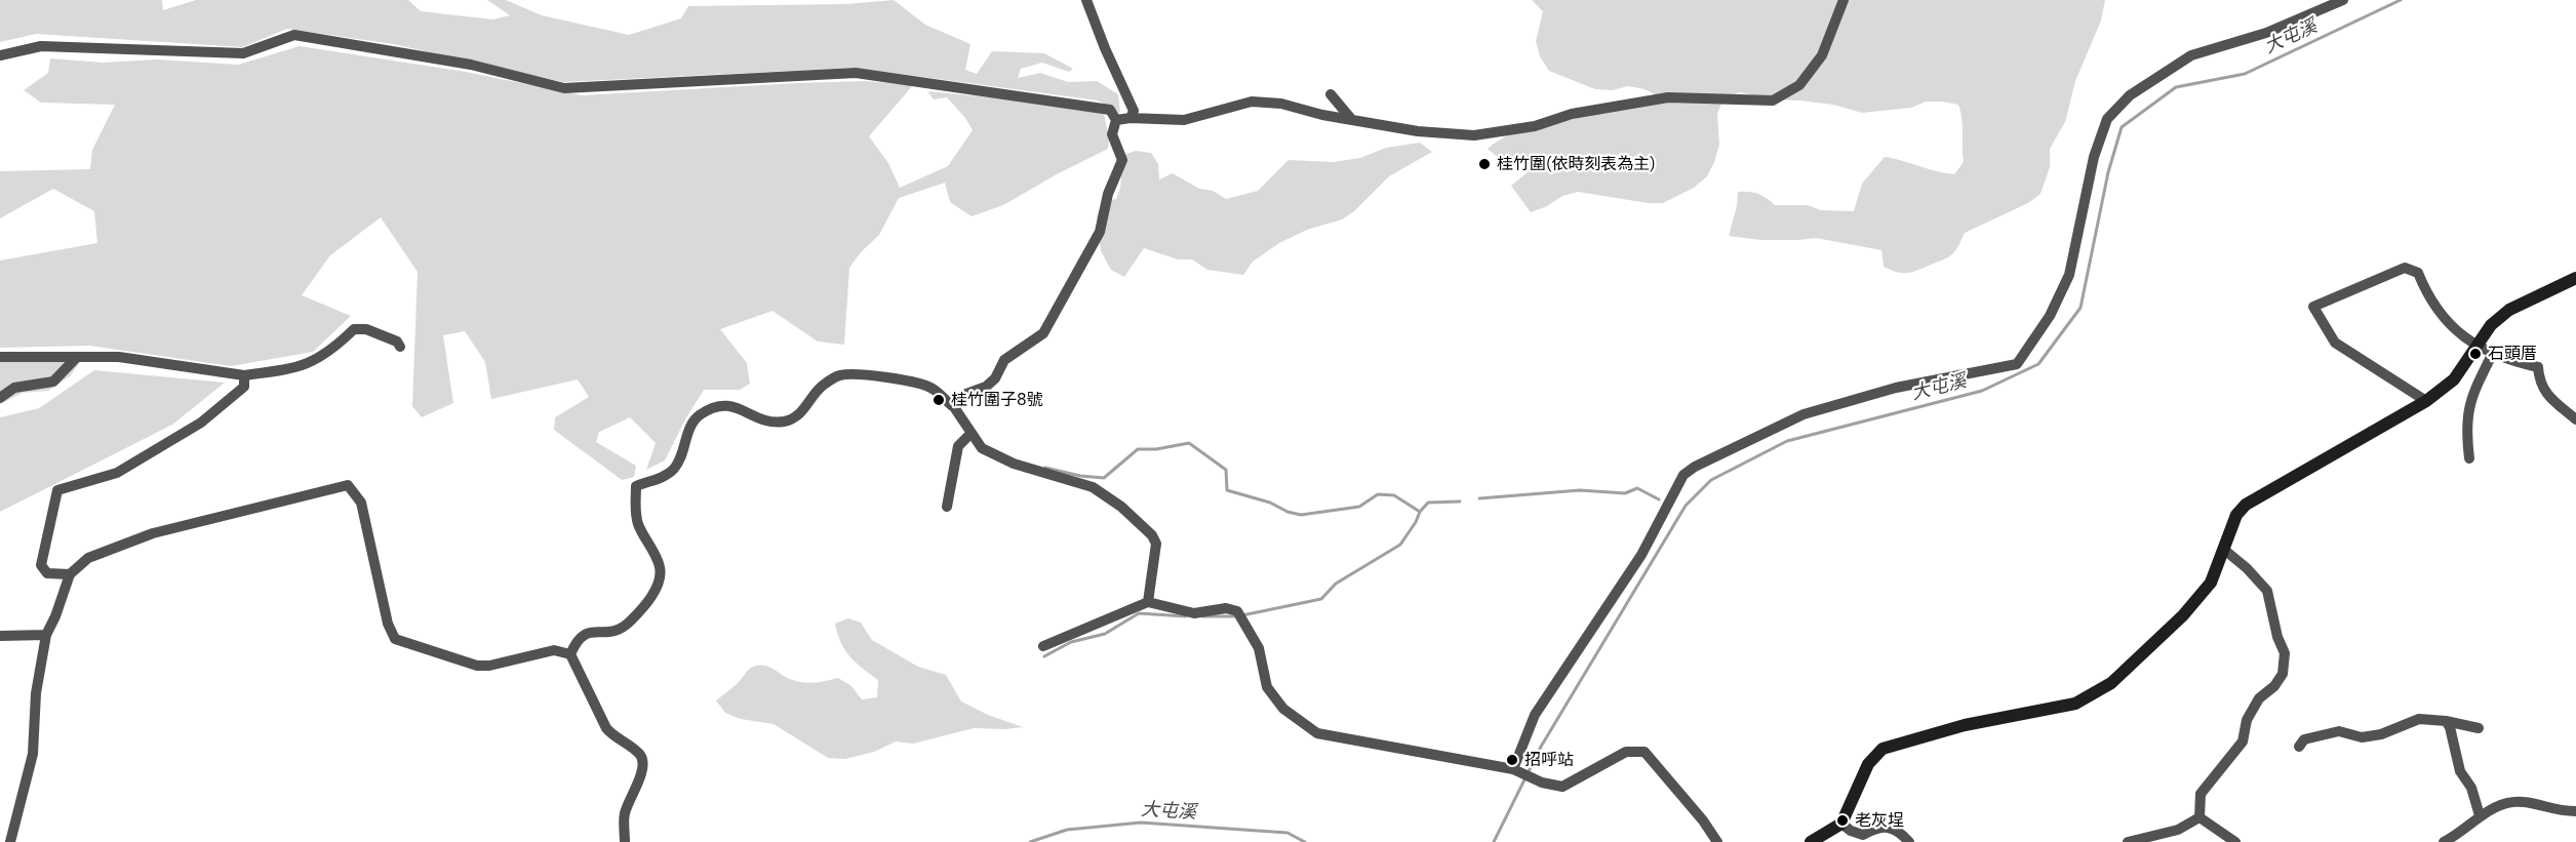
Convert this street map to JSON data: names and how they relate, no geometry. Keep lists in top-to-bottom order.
{
  "water": ["大屯溪"],
  "places": [
    "桂竹圍(依時刻表為主)",
    "石頭厝",
    "桂竹圍子8號",
    "招呼站",
    "老灰埕"
  ]
}
